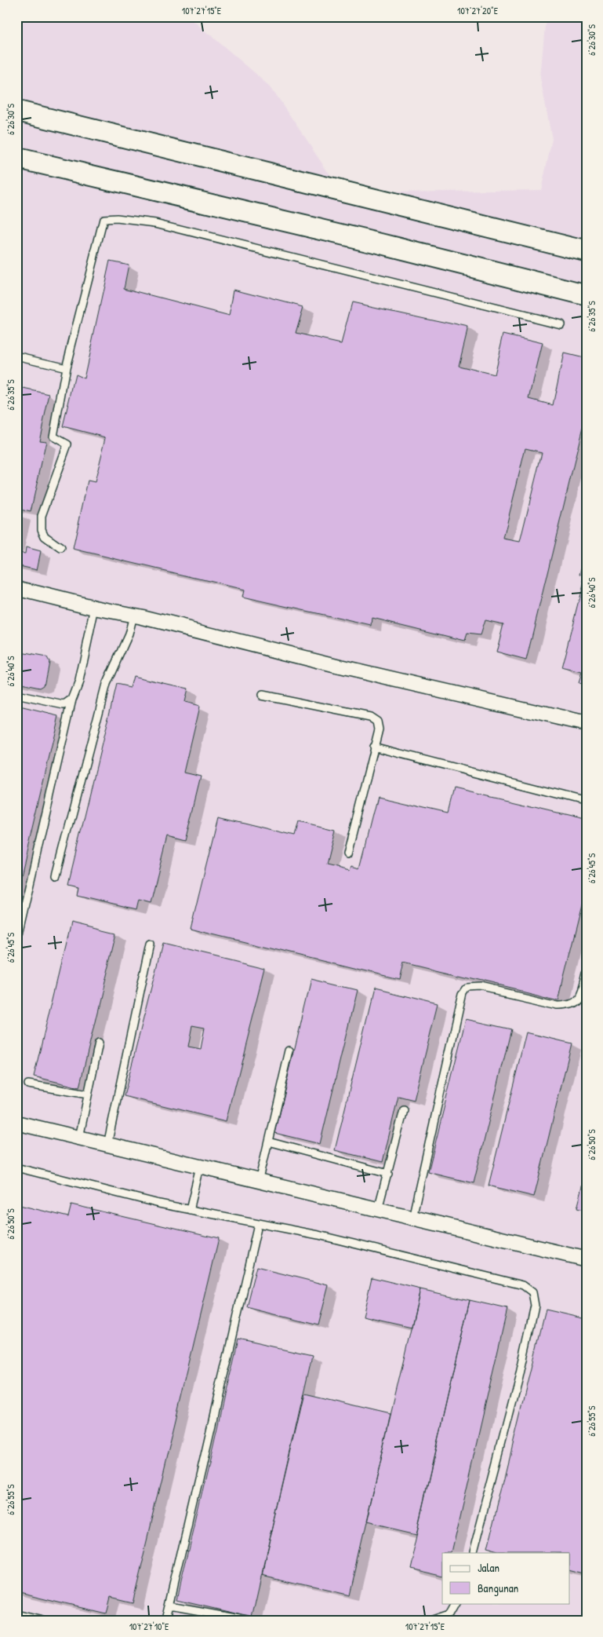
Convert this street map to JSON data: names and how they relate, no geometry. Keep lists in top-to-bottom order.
{
  "legend": ["Jalan", "Bangunan"],
  "coordinates": [
    "107°27'15\"E",
    "107°27'20\"E",
    "6°26'30\"S",
    "6°26'35\"S",
    "6°26'40\"S",
    "6°26'45\"S",
    "6°26'50\"S",
    "6°26'55\"S",
    "107°27'10\"E"
  ]
}
